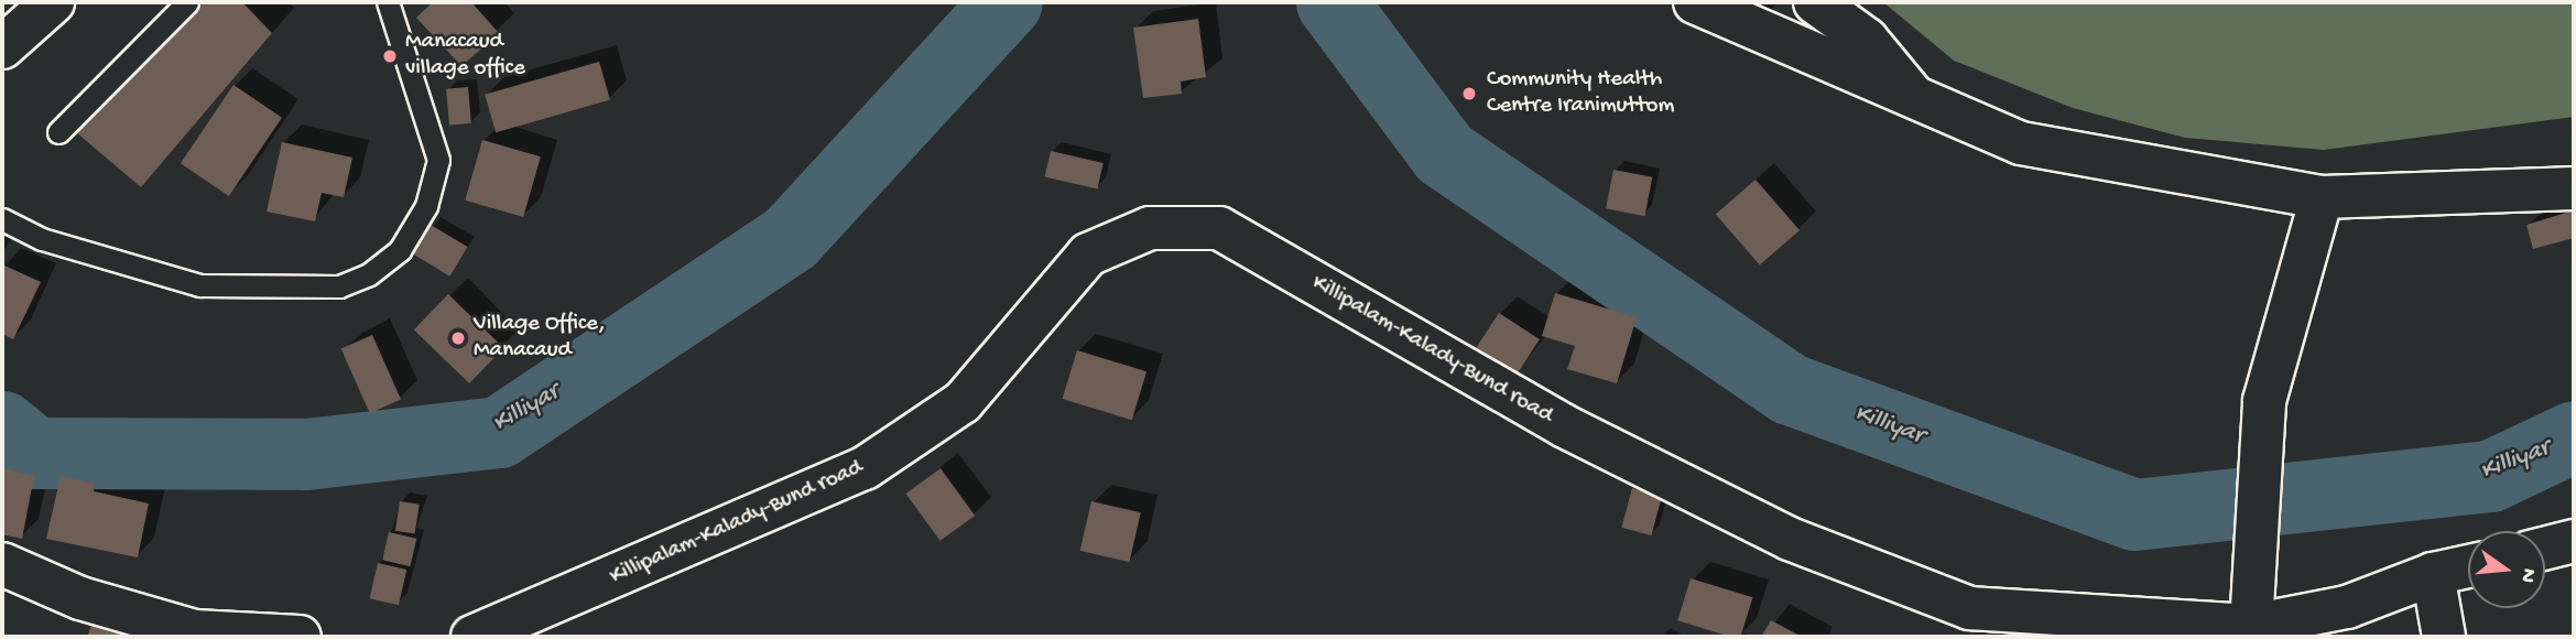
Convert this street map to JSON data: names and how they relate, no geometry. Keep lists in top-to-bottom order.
{
  "streets": {
    "street": ["Killipalam-Kalady-Bund road"]
  },
  "water": ["Killiyar"],
  "places": ["Manacaud village office", "Community Health Centre Iranimuttom", "Village Office, Manacaud"],
  "north": "right"
}
